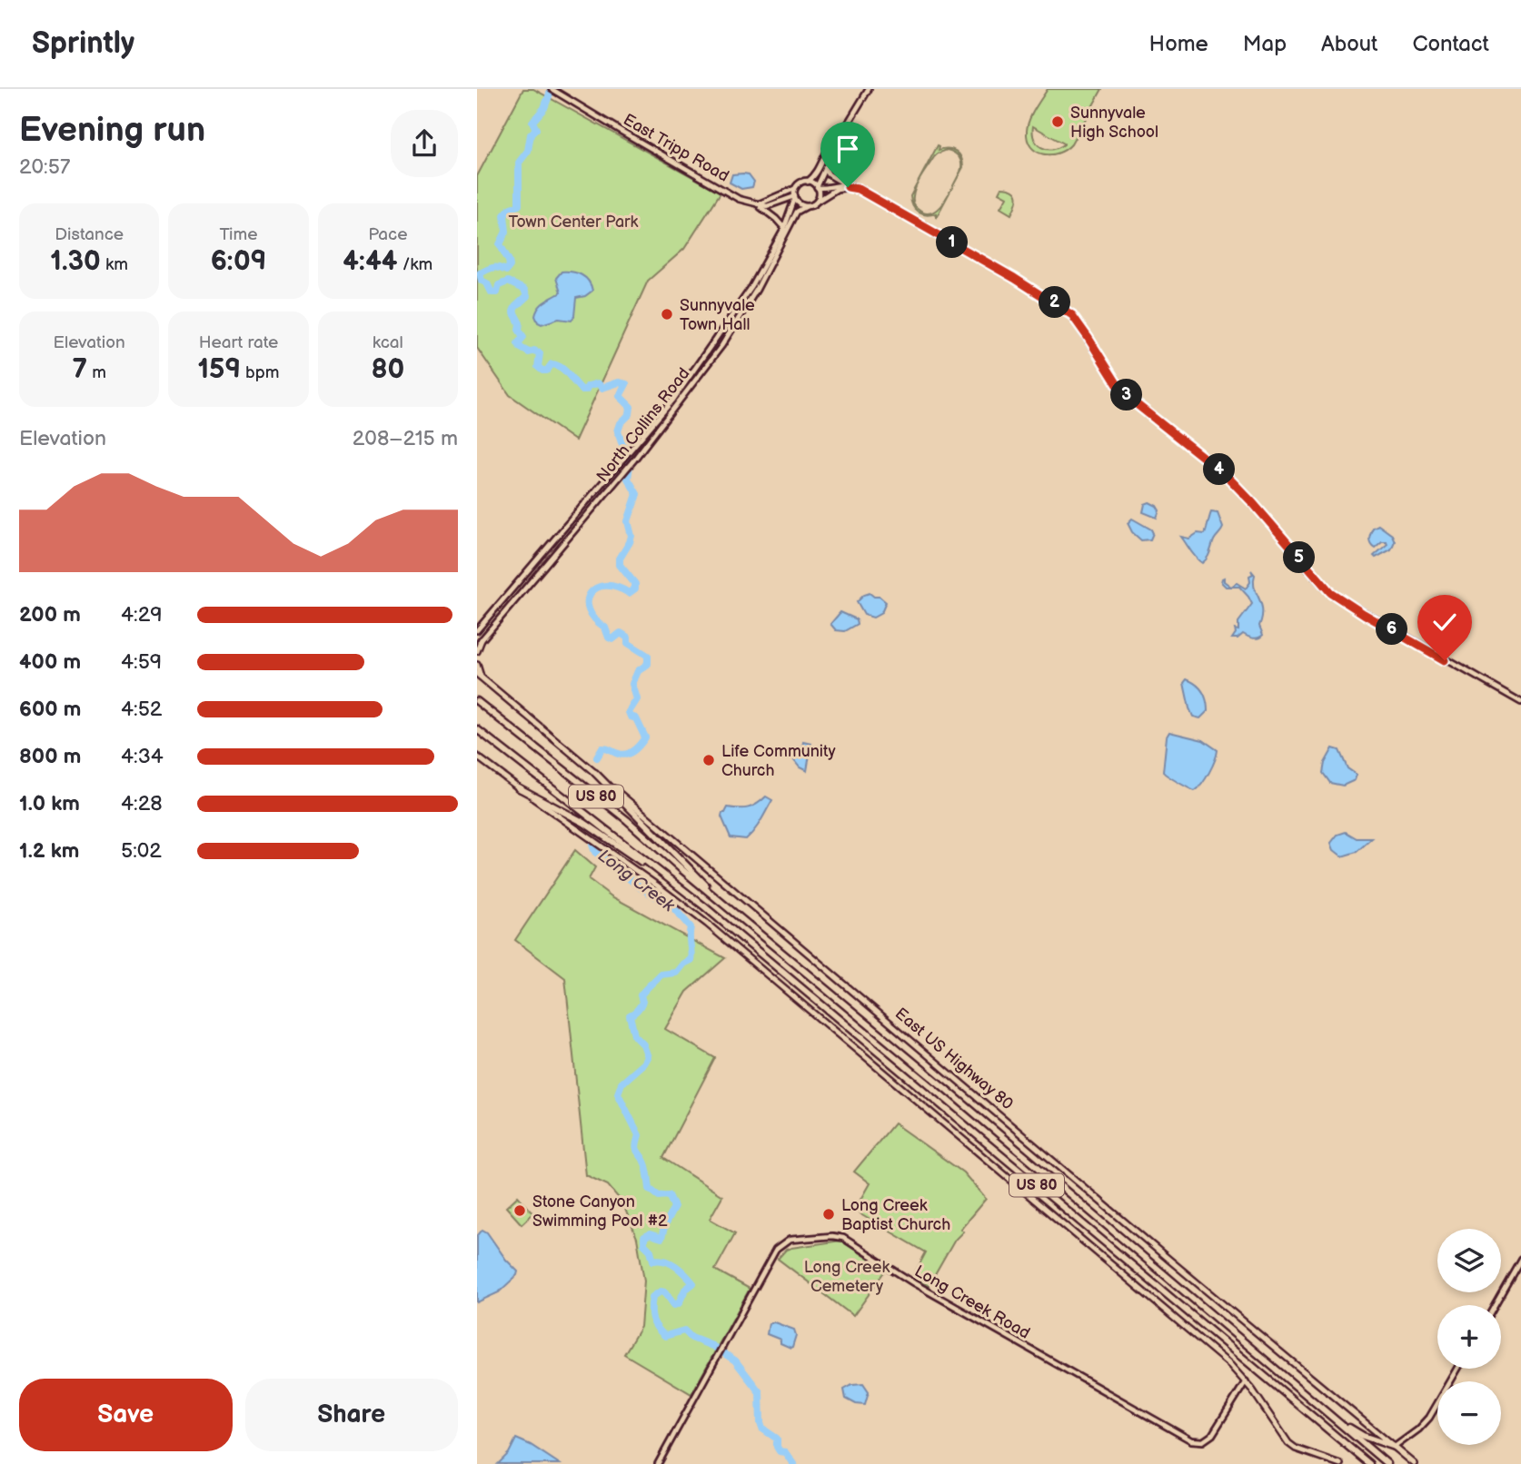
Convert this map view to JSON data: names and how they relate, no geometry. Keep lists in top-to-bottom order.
{
  "streets": {
    "highway": ["US 80"],
    "main road": ["East US Highway 80"],
    "street": ["East Tripp Road", "North Collins Road", "Long Creek Road"]
  },
  "crossings": [
    ["East Tripp Road", "North Collins Road"]
  ],
  "water": ["Long Creek"],
  "parks": ["Town Center Park", "Long Creek Cemetery"],
  "places": [
    "Sunnyvale High School",
    "Sunnyvale Town Hall",
    "Life Community Church",
    "Stone Canyon Swimming Pool #2",
    "Long Creek Baptist Church"
  ],
  "page": {
    "header": "Sprintly",
    "nav": [
      "Home",
      "Map",
      "About",
      "Contact"
    ],
    "heading": ["Evening run", "20:57"],
    "stats": [
      ["Distance", "1.30 km"],
      ["Time", "6:09"],
      ["Pace", "4:44 /km"],
      ["Elevation", "7 m"],
      ["Heart rate", "159 bpm"],
      ["kcal", "80"]
    ],
    "pins": [
      "1",
      "2",
      "3",
      "4",
      "5",
      "6"
    ],
    "chart": ["Elevation", "208–215 m"],
    "list": [
      {
        "name": "200 m",
        "note": "4:29"
      },
      {
        "name": "400 m",
        "note": "4:59"
      },
      {
        "name": "600 m",
        "note": "4:52"
      },
      {
        "name": "800 m",
        "note": "4:34"
      },
      {
        "name": "1.0 km",
        "note": "4:28"
      },
      {
        "name": "1.2 km",
        "note": "5:02"
      }
    ],
    "map_buttons": ["+", "−"],
    "buttons": ["Save", "Share"]
  }
}
